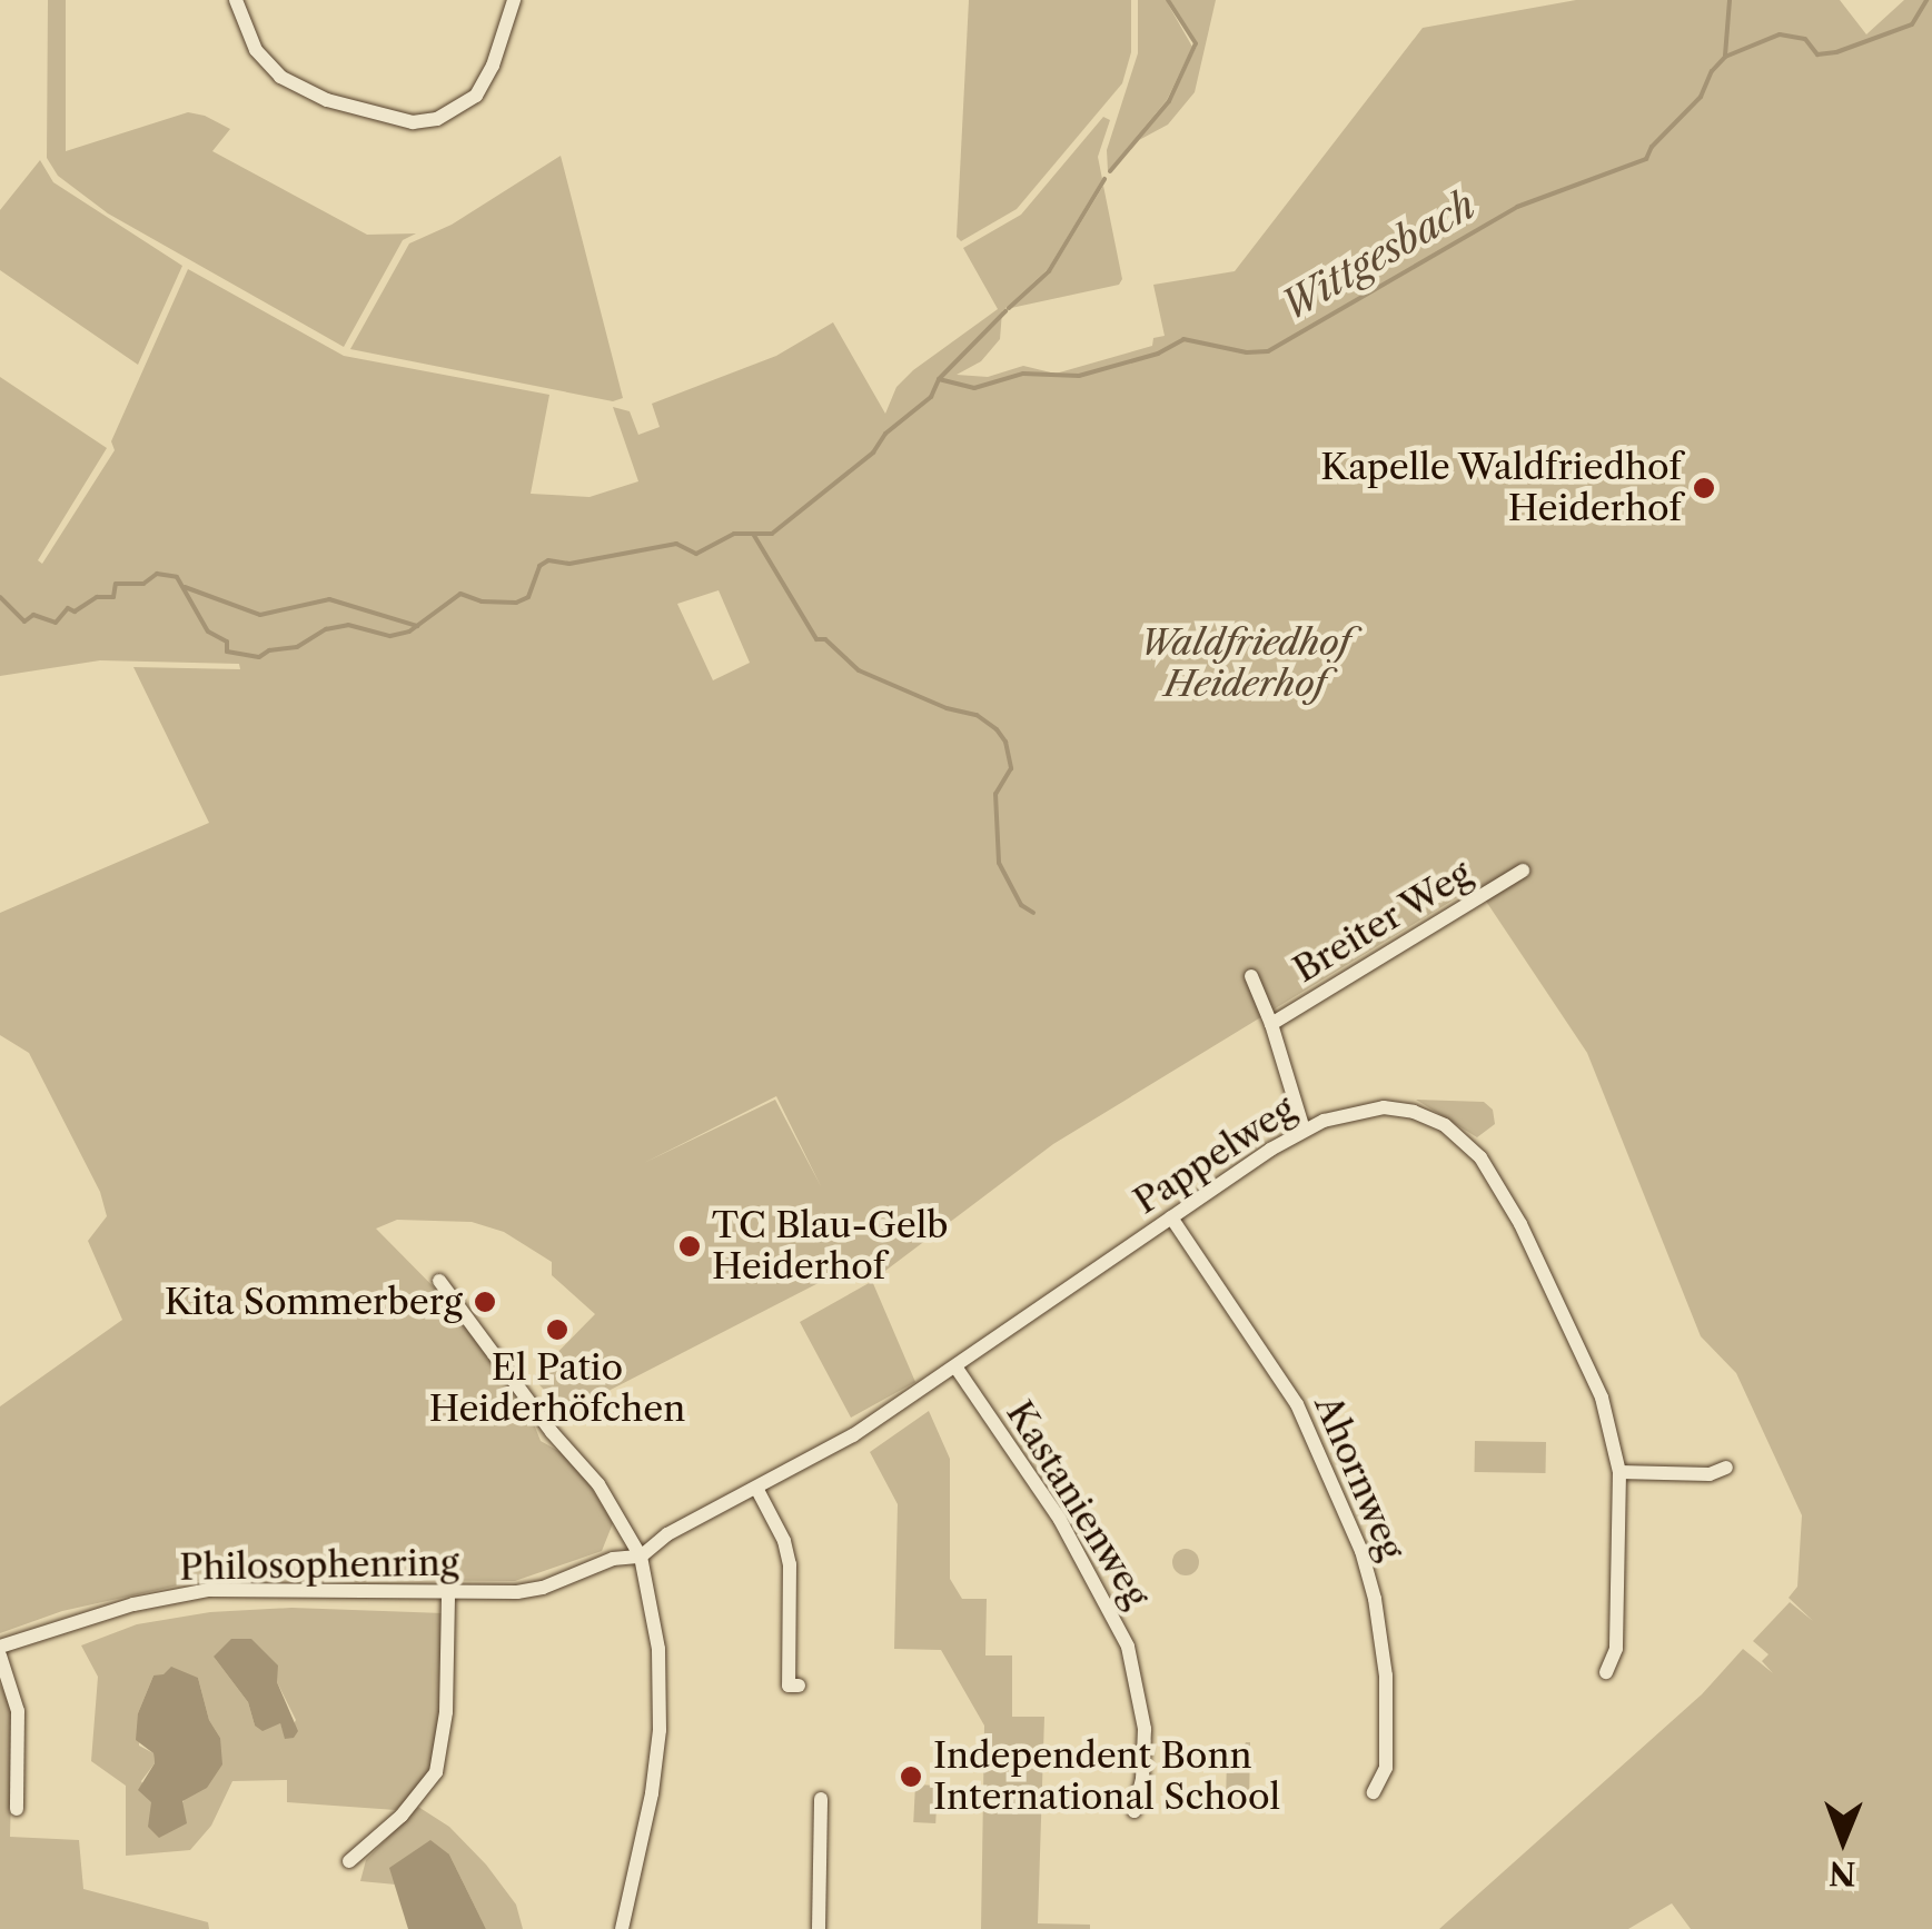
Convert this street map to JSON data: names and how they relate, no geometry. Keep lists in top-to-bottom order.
{
  "streets": {
    "street": [
      "Breiter Weg",
      "Pappelweg",
      "Ahornweg",
      "Kastanienweg",
      "Philosophenring"
    ]
  },
  "crossings": [
    ["Breiter Weg", "Pappelweg"],
    ["Pappelweg", "Ahornweg"],
    ["Pappelweg", "Kastanienweg"],
    ["Pappelweg", "Philosophenring"]
  ],
  "water": ["Wittgesbach"],
  "parks": ["Waldfriedhof Heiderhof"],
  "places": [
    "Kapelle Waldfriedhof Heiderhof",
    "TC Blau-Gelb Heiderhof",
    "Kita Sommerberg",
    "El Patio Heiderhöfchen",
    "Independent Bonn International School"
  ],
  "north": "bottom"
}
